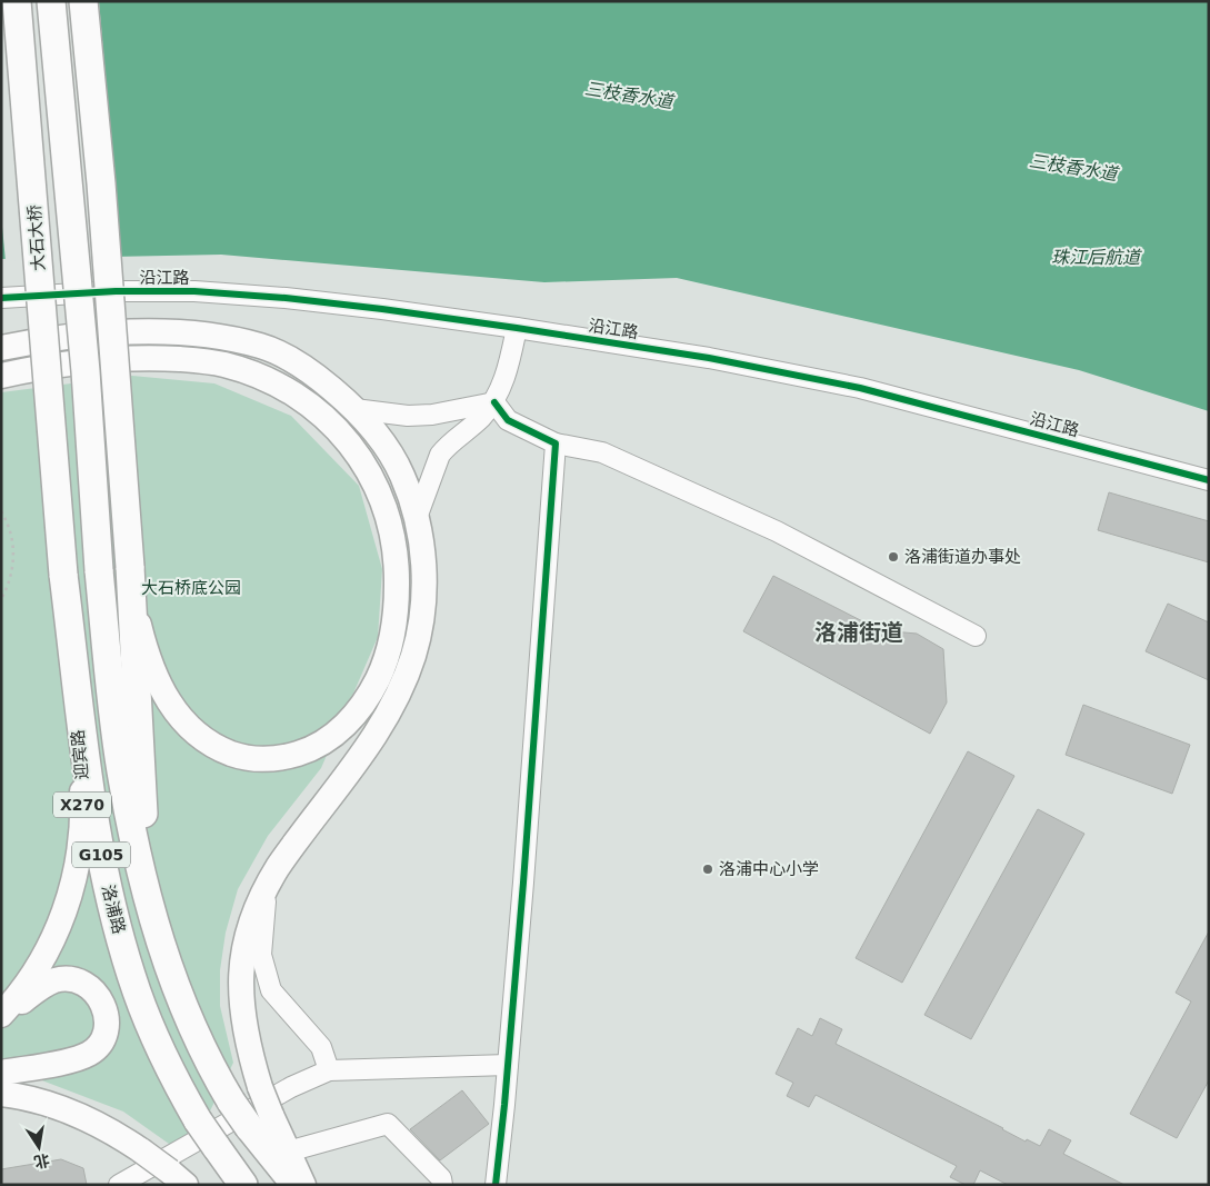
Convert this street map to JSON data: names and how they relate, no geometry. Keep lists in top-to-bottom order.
{
  "streets": {
    "highway": ["大石大桥", "G105", "洛浦路"],
    "main road": ["迎宾路", "X270"],
    "street": ["沿江路"]
  },
  "crossings": [
    ["大石大桥", "迎宾路"],
    ["大石大桥", "洛浦路"],
    ["迎宾路", "洛浦路"]
  ],
  "districts": ["洛浦街道"],
  "water": ["三枝香水道", "珠江后航道"],
  "parks": ["大石桥底公园"],
  "places": ["洛浦街道办事处", "洛浦中心小学"],
  "north": "bottom"
}
